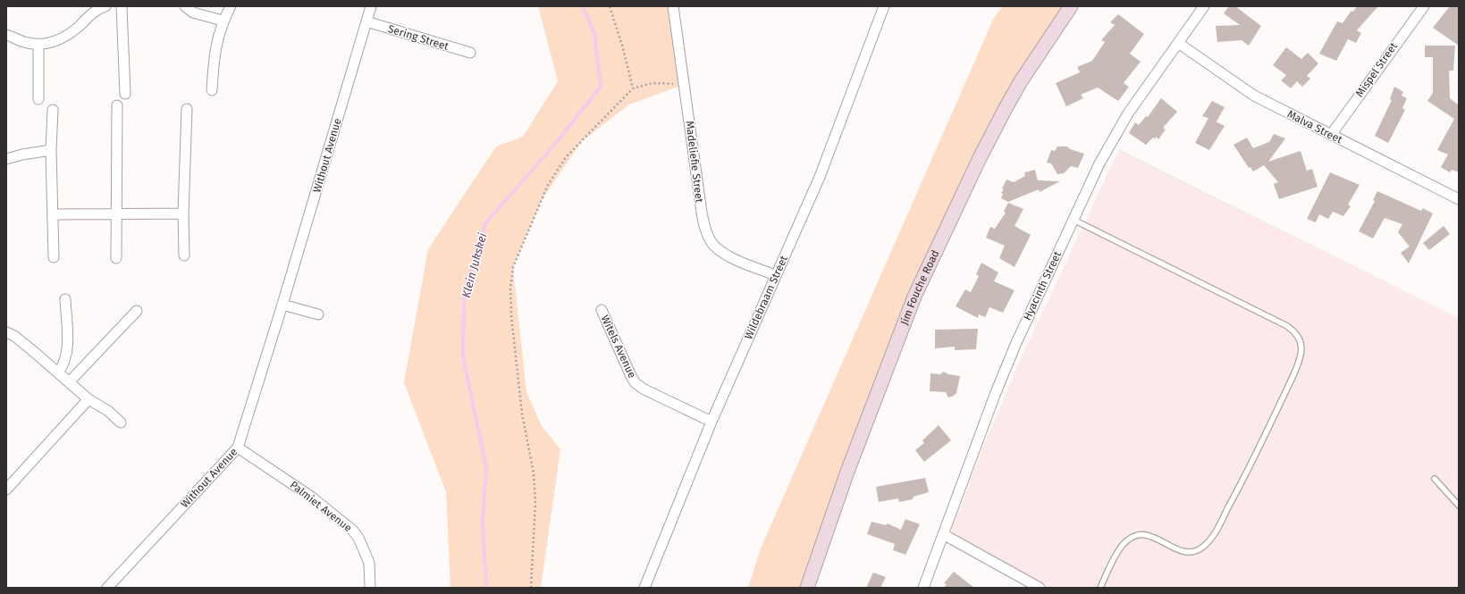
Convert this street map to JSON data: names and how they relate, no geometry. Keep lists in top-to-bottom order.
{
  "streets": {
    "street": [
      "Sering Street",
      "Mispel Street",
      "Malva Street",
      "Without Avenue",
      "Madeliefie Street",
      "Hyacinth Street",
      "Jim Fouche Road",
      "Wildebraam Street",
      "Witels Avenue",
      "Palmiet Avenue"
    ]
  },
  "crossings": [
    ["Sering Street", "Without Avenue"],
    ["Mispel Street", "Malva Street"],
    ["Malva Street", "Hyacinth Street"],
    ["Without Avenue", "Palmiet Avenue"],
    ["Madeliefie Street", "Wildebraam Street"],
    ["Wildebraam Street", "Witels Avenue"]
  ],
  "water": ["Klein Jukskei"]
}
